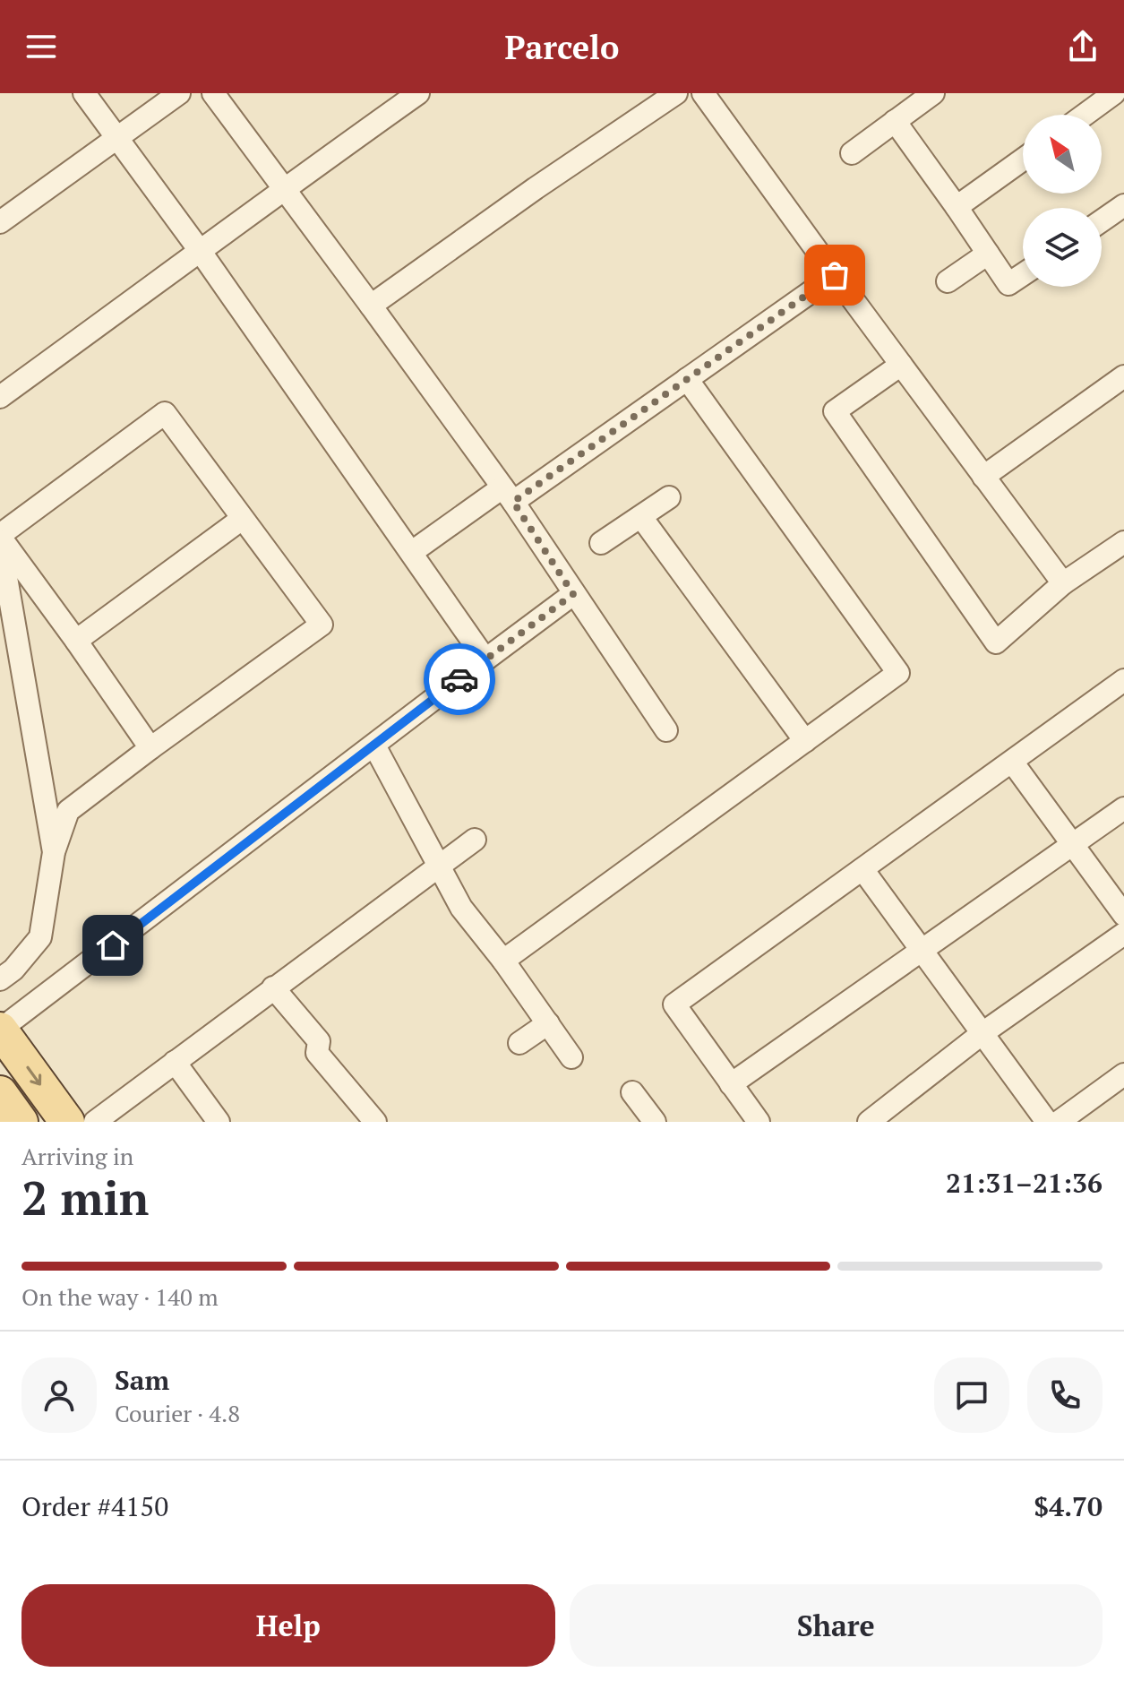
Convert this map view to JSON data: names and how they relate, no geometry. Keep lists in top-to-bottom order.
{
  "north": "top left",
  "page": {
    "header": "Parcelo",
    "heading": ["2 min", "Arriving in", "21:31–21:36"],
    "panel": [
      "Sam",
      "Courier · 4.8",
      "Order #4150",
      "$4.70"
    ],
    "bar": "On the way · 140 m",
    "buttons": ["Help", "Share"]
  }
}
